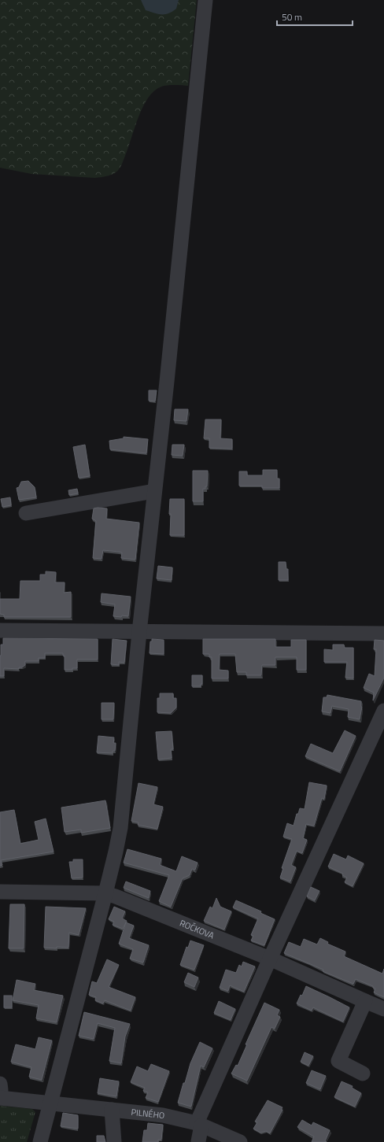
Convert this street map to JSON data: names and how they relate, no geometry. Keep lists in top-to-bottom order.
{
  "streets": {
    "street": ["ROČKOVA", "PILNÉHO"]
  },
  "scale_bar": "50 m"
}
